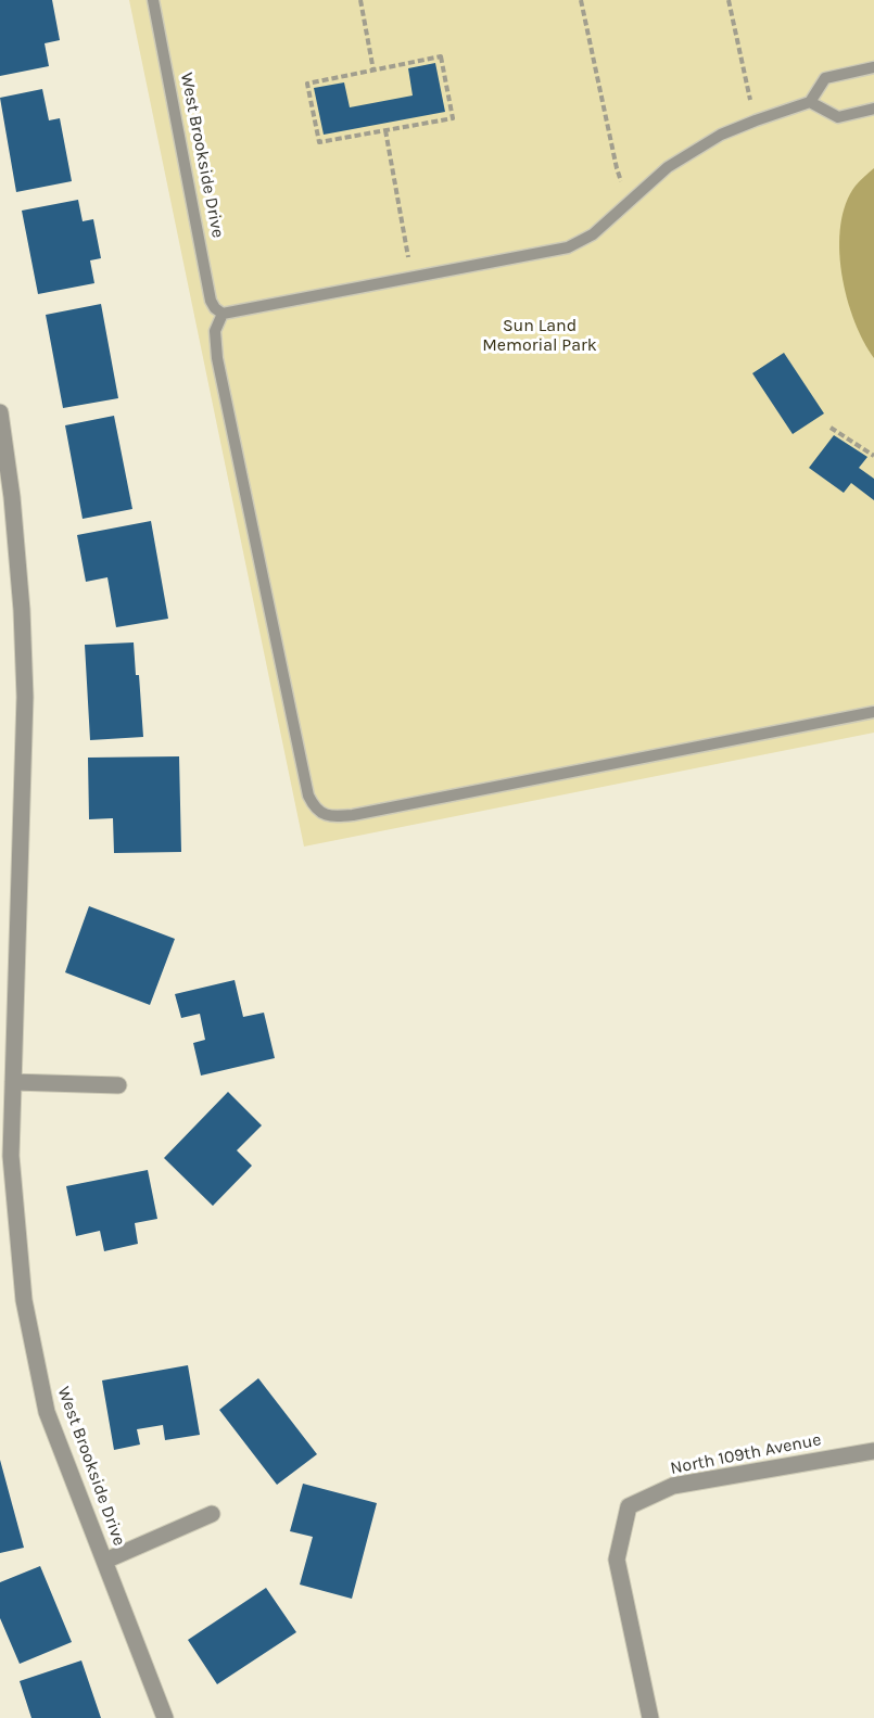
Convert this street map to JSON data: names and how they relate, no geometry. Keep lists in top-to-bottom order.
{
  "streets": {
    "street": ["West Brookside Drive", "North 109th Avenue"]
  },
  "parks": ["Sun Land Memorial Park"]
}
